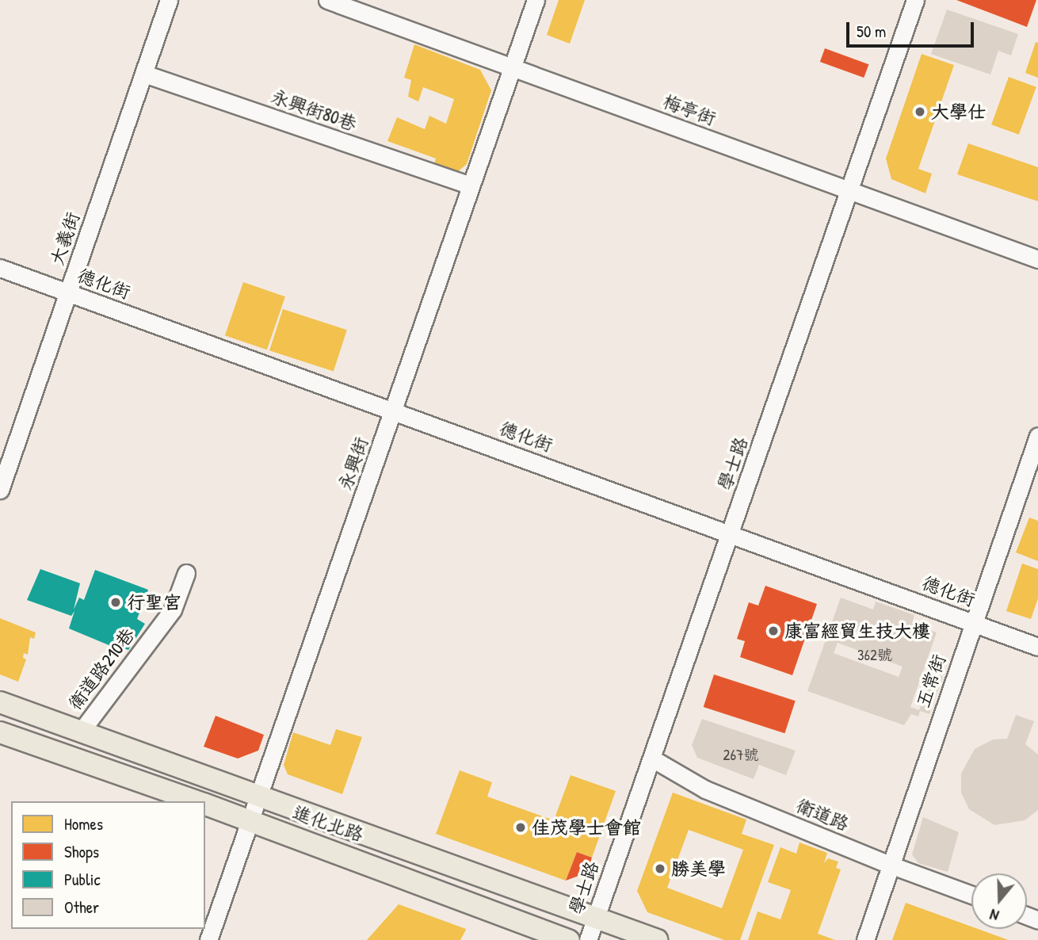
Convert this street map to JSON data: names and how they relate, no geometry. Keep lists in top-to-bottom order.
{
  "streets": {
    "main road": ["進化北路"],
    "street": [
      "永興街80巷",
      "梅亭街",
      "大義街",
      "德化街",
      "永興街",
      "學士路",
      "衛道路210巷",
      "五常街",
      "衛道路"
    ]
  },
  "crossings": [
    ["永興街80巷", "大義街"],
    ["永興街80巷", "永興街"],
    ["梅亭街", "永興街"],
    ["梅亭街", "學士路"],
    ["大義街", "德化街"],
    ["德化街", "永興街"],
    ["德化街", "學士路"],
    ["德化街", "五常街"],
    ["永興街", "進化北路"],
    ["學士路", "衛道路"],
    ["學士路", "進化北路"],
    ["衛道路210巷", "進化北路"],
    ["五常街", "衛道路"]
  ],
  "places": [
    "大學仕",
    "行聖宮",
    "康富經貿生技大樓",
    "佳茂學士會館",
    "勝美學"
  ],
  "house_numbers": ["362號", "267號"],
  "legend": [
    "Homes",
    "Shops",
    "Public",
    "Other"
  ],
  "scale_bar": "50 m",
  "north": "bottom"
}
